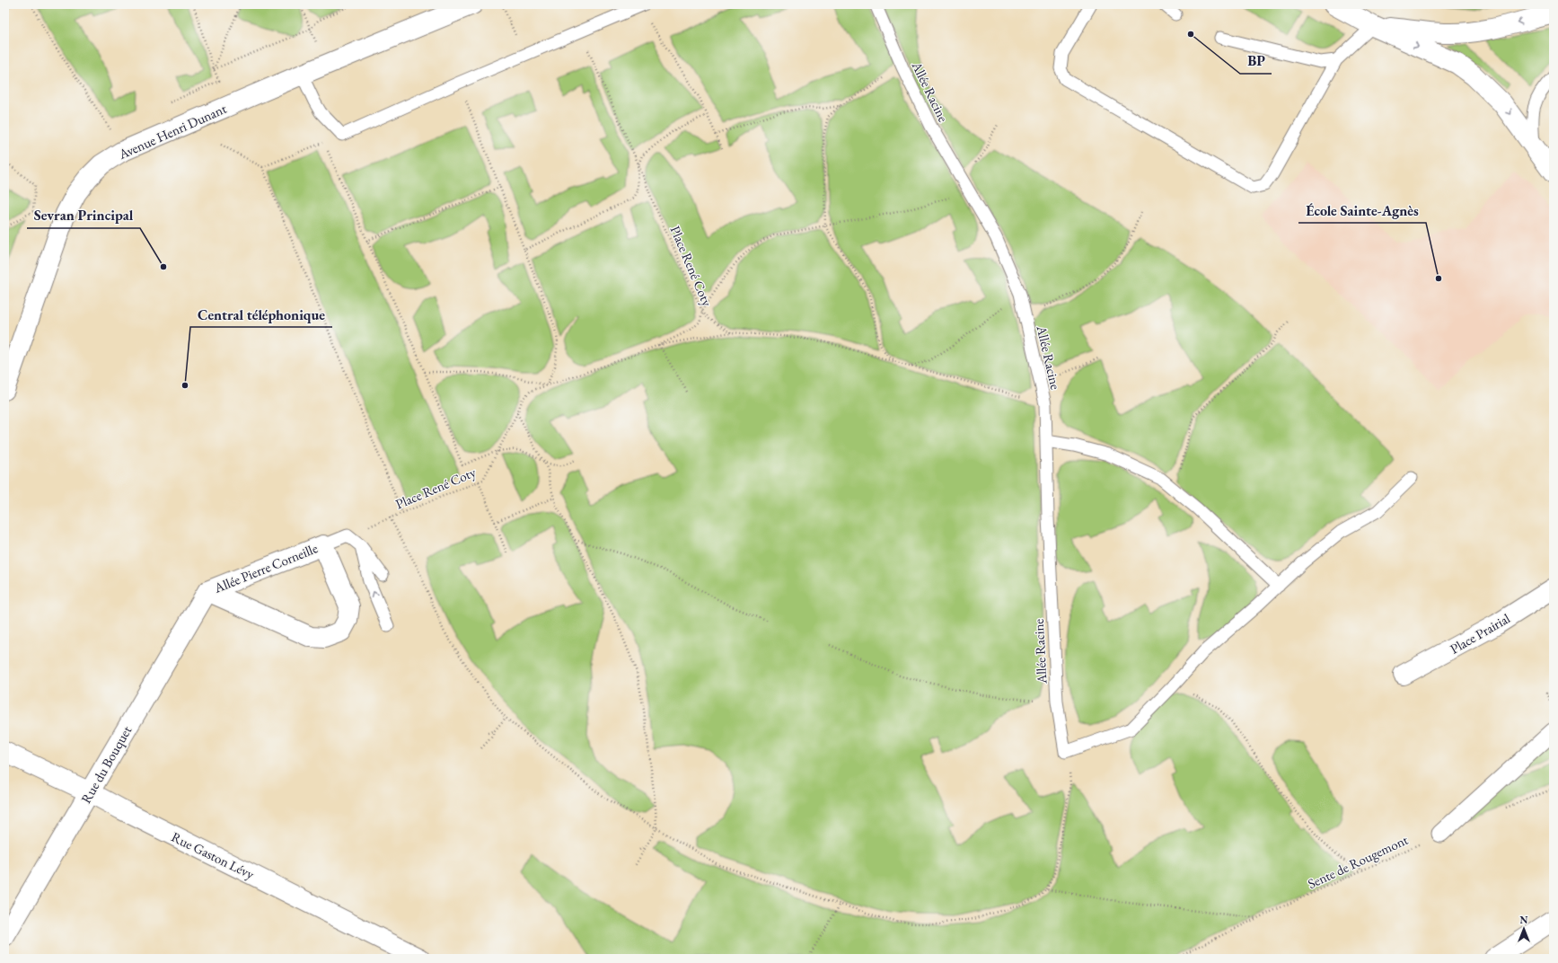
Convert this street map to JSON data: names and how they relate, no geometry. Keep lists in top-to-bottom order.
{
  "streets": {
    "street": [
      "Avenue Henri Dunant",
      "Allée Pierre Corneille",
      "Place Prairial",
      "Rue du Bouquet",
      "Rue Gaston Lévy"
    ],
    "lane": ["Allée Racine"],
    "path": ["Place René Coty", "Sente de Rougemont"]
  },
  "crossings": [
    ["Allée Pierre Corneille", "Rue du Bouquet"],
    ["Rue du Bouquet", "Rue Gaston Lévy"]
  ],
  "places": [
    "BP",
    "Sevran Principal",
    "École Sainte-Agnès",
    "Central téléphonique"
  ],
  "north": "top"
}
